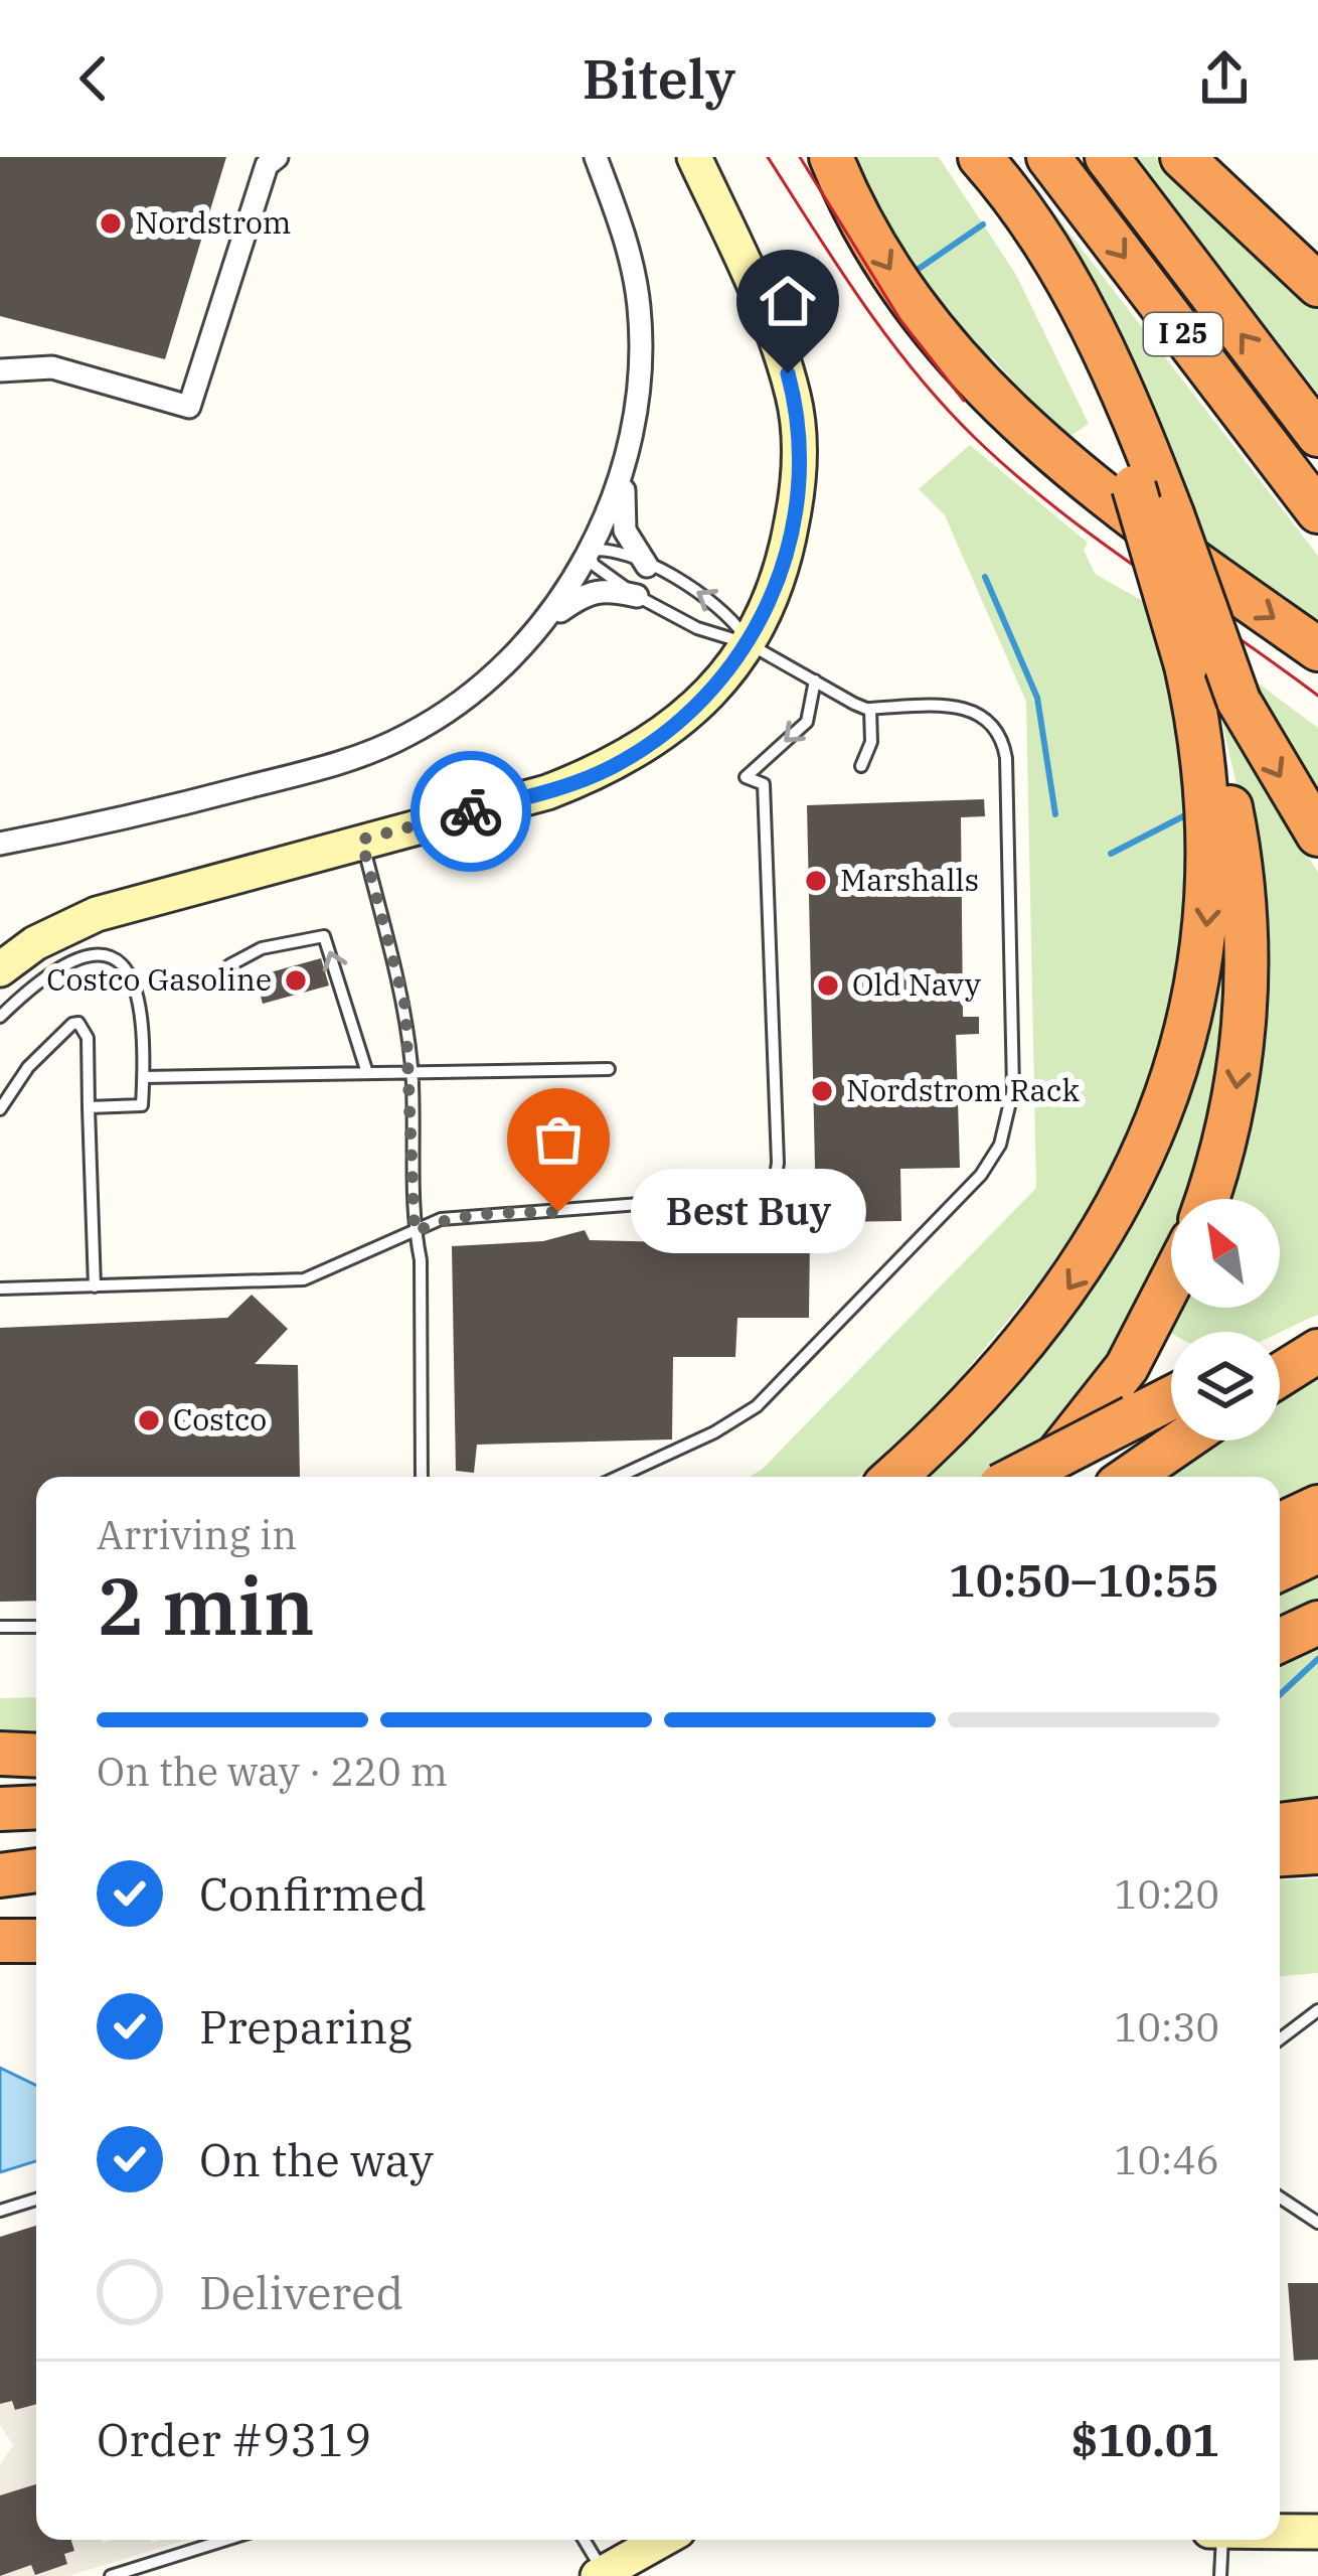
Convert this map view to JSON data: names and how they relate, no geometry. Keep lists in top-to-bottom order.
{
  "streets": {
    "highway": ["I 25"]
  },
  "places": [
    "Nordstrom",
    "Marshalls",
    "Costco Gasoline",
    "Old Navy",
    "Nordstrom Rack",
    "Best Buy",
    "Costco"
  ],
  "north": "top left",
  "page": {
    "header": "Bitely",
    "bubble": "Best Buy",
    "heading": ["2 min", "Arriving in", "10:50–10:55"],
    "panel": ["Order #9319", "$10.01"],
    "bar": "On the way · 220 m",
    "list": [
      ["Confirmed", "10:20"],
      ["Preparing", "10:30"],
      ["On the way", "10:46"],
      "Delivered"
    ]
  }
}
